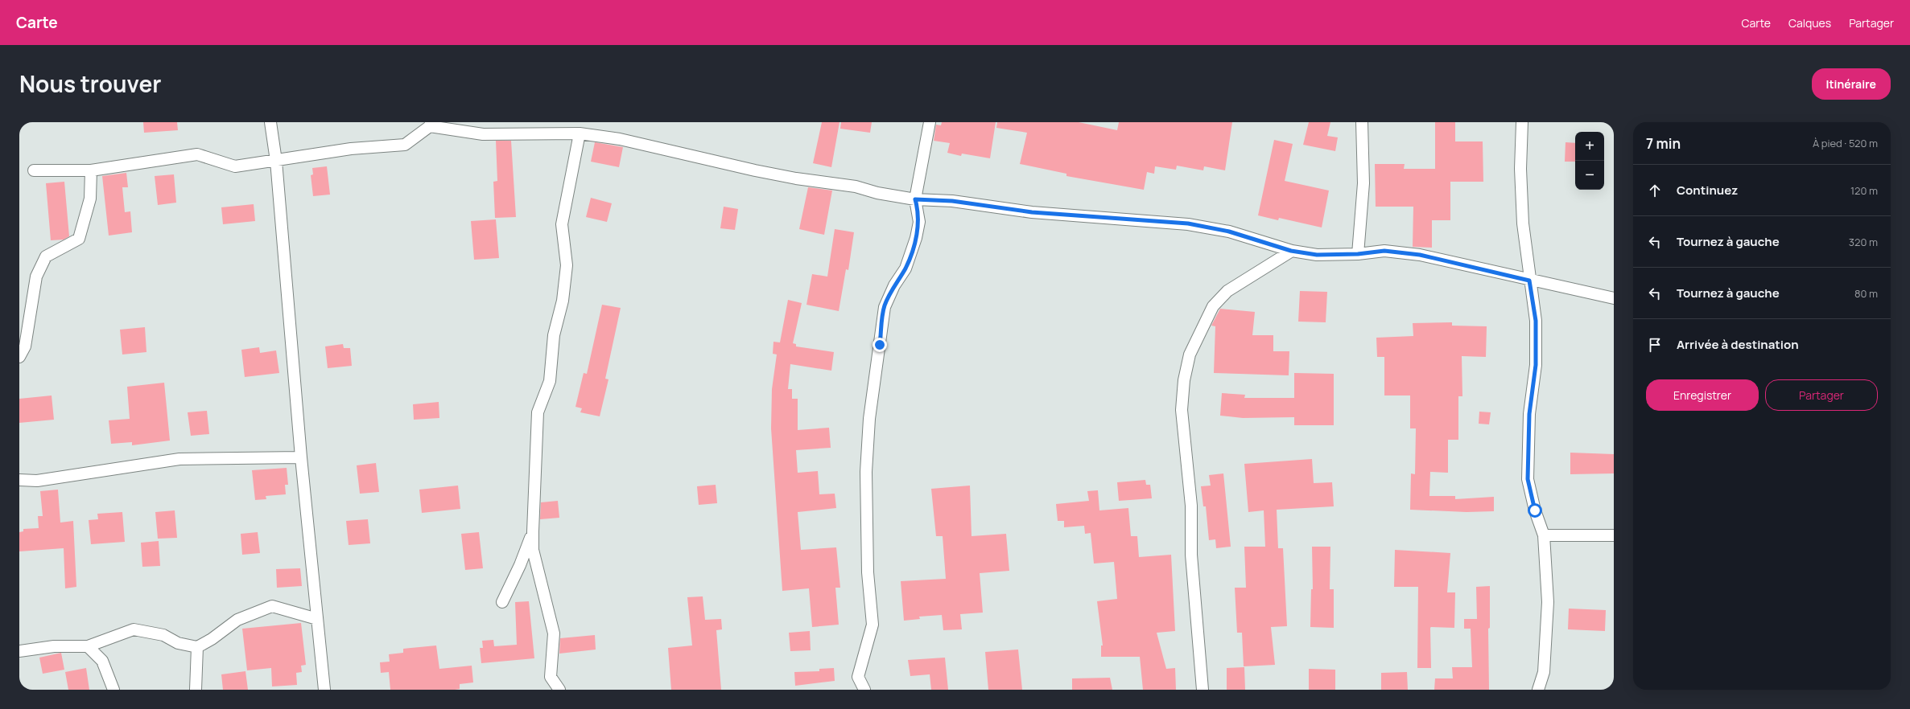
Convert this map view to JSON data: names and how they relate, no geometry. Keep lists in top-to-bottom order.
{
  "page": {
    "header": "Carte",
    "nav": ["Carte", "Calques", "Partager"],
    "title": "Nous trouver",
    "buttons": [
      "Itinéraire",
      ["Enregistrer", "Partager"]
    ],
    "heading": ["7 min", "À pied · 520 m"],
    "map_buttons": ["+", "−"],
    "list": [
      ["Continuez", "120 m"],
      ["Tournez à gauche", "320 m"],
      ["Tournez à gauche", "80 m"],
      "Arrivée à destination"
    ]
  }
}
